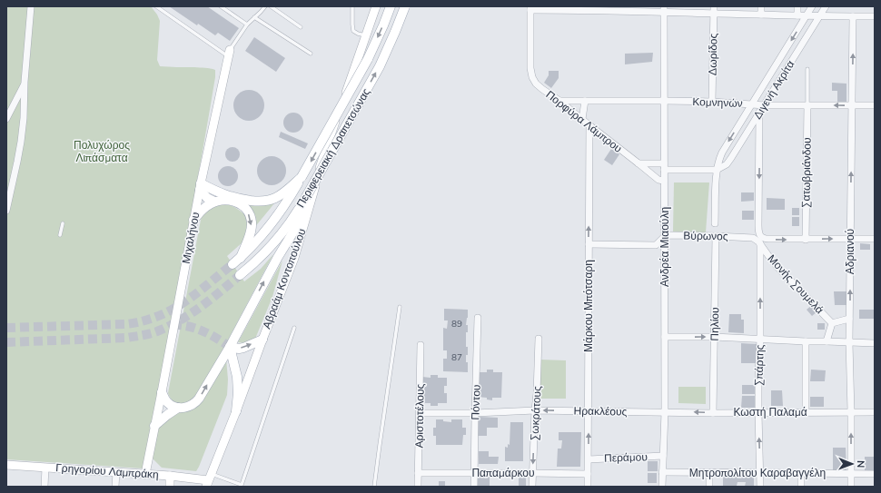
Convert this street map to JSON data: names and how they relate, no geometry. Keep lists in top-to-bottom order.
{
  "streets": {
    "main road": ["Περιφερειακή Δραπετσώνας"],
    "street": [
      "Δωρίδος",
      "Διγενή Ακρίτα",
      "Κομνηνών",
      "Πορφύρα Λάμπρου",
      "Σατωβριάνδου",
      "Βύρωνος",
      "Μιχαλήνου",
      "Ανδρέα Μιαούλη",
      "Αδριανού",
      "Αβραάμ Κοντοπούλου",
      "Μονής Σουμελά",
      "Μάρκου Μπότσαρη",
      "Πηλίου",
      "Σπάρτης",
      "Πόντου",
      "Ηρακλέους",
      "Κωστή Παλαμά",
      "Σωκράτους",
      "Αριστοτέλους",
      "Περάμου",
      "Γρηγορίου Λαμπράκη",
      "Παπαμάρκου",
      "Μητροπολίτου Καραβαγγέλη"
    ]
  },
  "crossings": [
    ["Δωρίδος", "Κομνηνών"],
    ["Διγενή Ακρίτα", "Κομνηνών"],
    ["Κομνηνών", "Πορφύρα Λάμπρου"],
    ["Κομνηνών", "Σατωβριάνδου"],
    ["Κομνηνών", "Ανδρέα Μιαούλη"],
    ["Κομνηνών", "Αδριανού"],
    ["Πορφύρα Λάμπρου", "Ανδρέα Μιαούλη"],
    ["Πορφύρα Λάμπρου", "Μάρκου Μπότσαρη"],
    ["Βύρωνος", "Ανδρέα Μιαούλη"],
    ["Βύρωνος", "Μονής Σουμελά"],
    ["Βύρωνος", "Μάρκου Μπότσαρη"],
    ["Βύρωνος", "Πηλίου"],
    ["Βύρωνος", "Σπάρτης"],
    ["Μιχαλήνου", "Γρηγορίου Λαμπράκη"],
    ["Ανδρέα Μιαούλη", "Ηρακλέους"],
    ["Ανδρέα Μιαούλη", "Κωστή Παλαμά"],
    ["Ανδρέα Μιαούλη", "Περάμου"],
    ["Ανδρέα Μιαούλη", "Μητροπολίτου Καραβαγγέλη"],
    ["Αδριανού", "Μονής Σουμελά"],
    ["Αδριανού", "Κωστή Παλαμά"],
    ["Αδριανού", "Μητροπολίτου Καραβαγγέλη"],
    ["Αβραάμ Κοντοπούλου", "Γρηγορίου Λαμπράκη"],
    ["Μονής Σουμελά", "Σπάρτης"],
    ["Μάρκου Μπότσαρη", "Ηρακλέους"],
    ["Μάρκου Μπότσαρη", "Περάμου"],
    ["Μάρκου Μπότσαρη", "Παπαμάρκου"],
    ["Πηλίου", "Κωστή Παλαμά"],
    ["Σπάρτης", "Κωστή Παλαμά"],
    ["Σπάρτης", "Μητροπολίτου Καραβαγγέλη"],
    ["Πόντου", "Ηρακλέους"],
    ["Πόντου", "Παπαμάρκου"],
    ["Ηρακλέους", "Κωστή Παλαμά"],
    ["Ηρακλέους", "Σωκράτους"],
    ["Ηρακλέους", "Αριστοτέλους"],
    ["Σωκράτους", "Παπαμάρκου"],
    ["Αριστοτέλους", "Παπαμάρκου"]
  ],
  "one_way": [
    "Αδριανού",
    "Μάρκου Μπότσαρη",
    "Σπάρτης",
    "Σωκράτους"
  ],
  "parks": ["Πολυχώρος Λιπάσματα"],
  "house_numbers": ["89", "87"],
  "north": "right"
}
